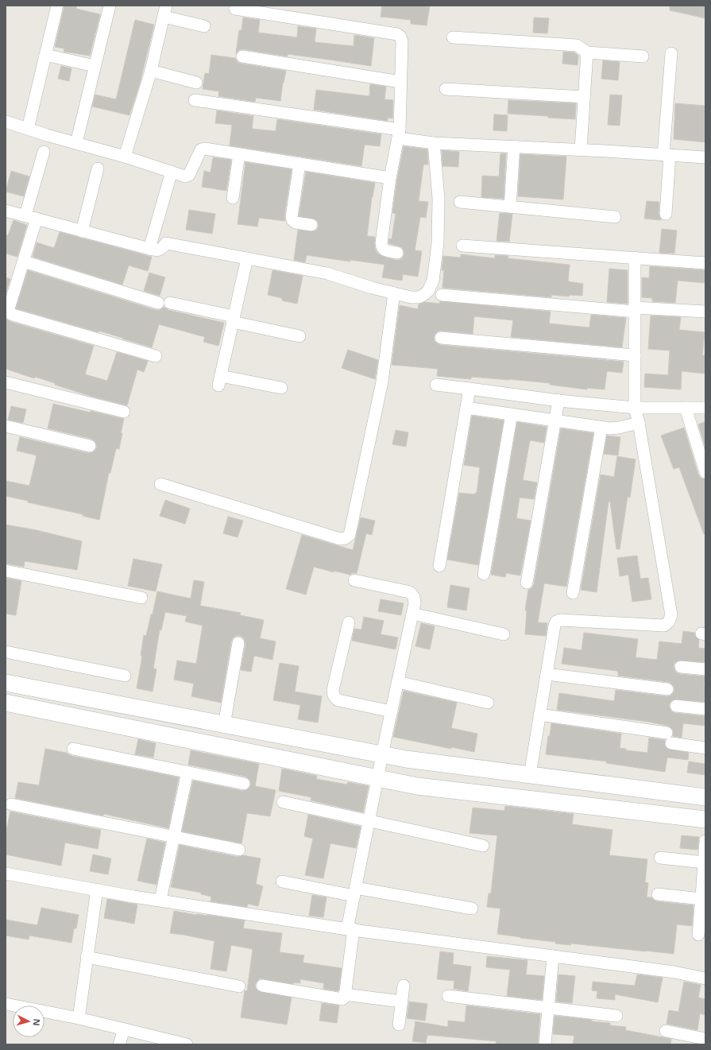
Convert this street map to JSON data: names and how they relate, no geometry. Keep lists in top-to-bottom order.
{
  "north": "right"
}
